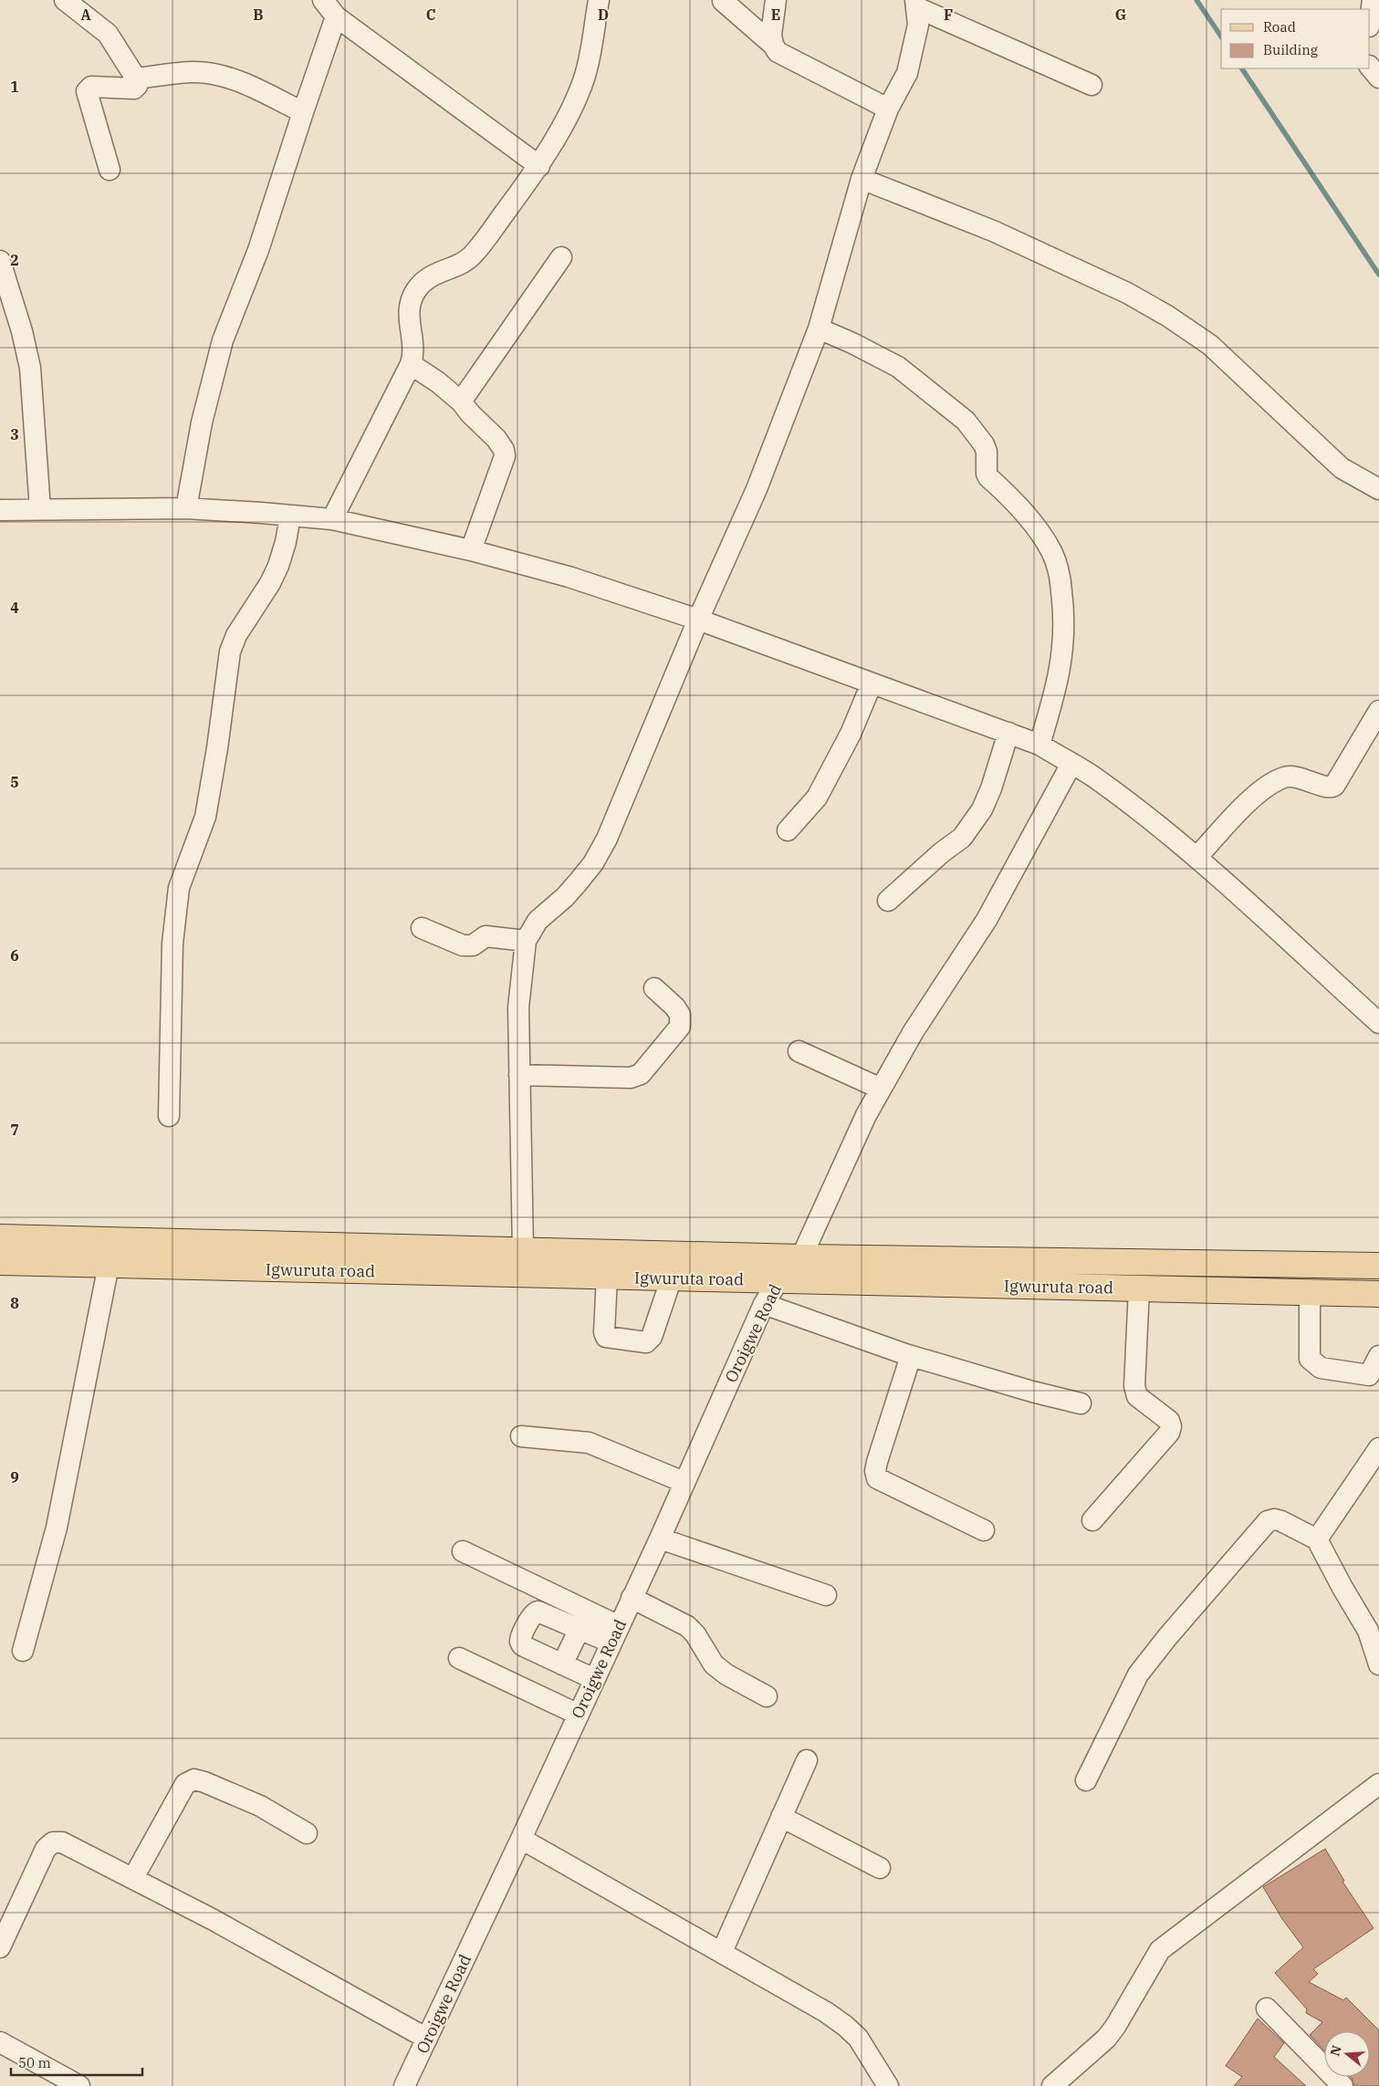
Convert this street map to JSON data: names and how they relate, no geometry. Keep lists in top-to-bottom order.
{
  "streets": {
    "main road": ["Igwuruta road"],
    "street": ["Oroigwe Road"]
  },
  "crossings": [
    ["Igwuruta road", "Oroigwe Road"]
  ],
  "legend": ["Road", "Building"],
  "scale_bar": "50 m",
  "north": "left",
  "grid": {
    "columns": [
      "A",
      "B",
      "C",
      "D",
      "E",
      "F",
      "G"
    ],
    "rows": [
      "1",
      "2",
      "3",
      "4",
      "5",
      "6",
      "7",
      "8",
      "9"
    ]
  }
}
